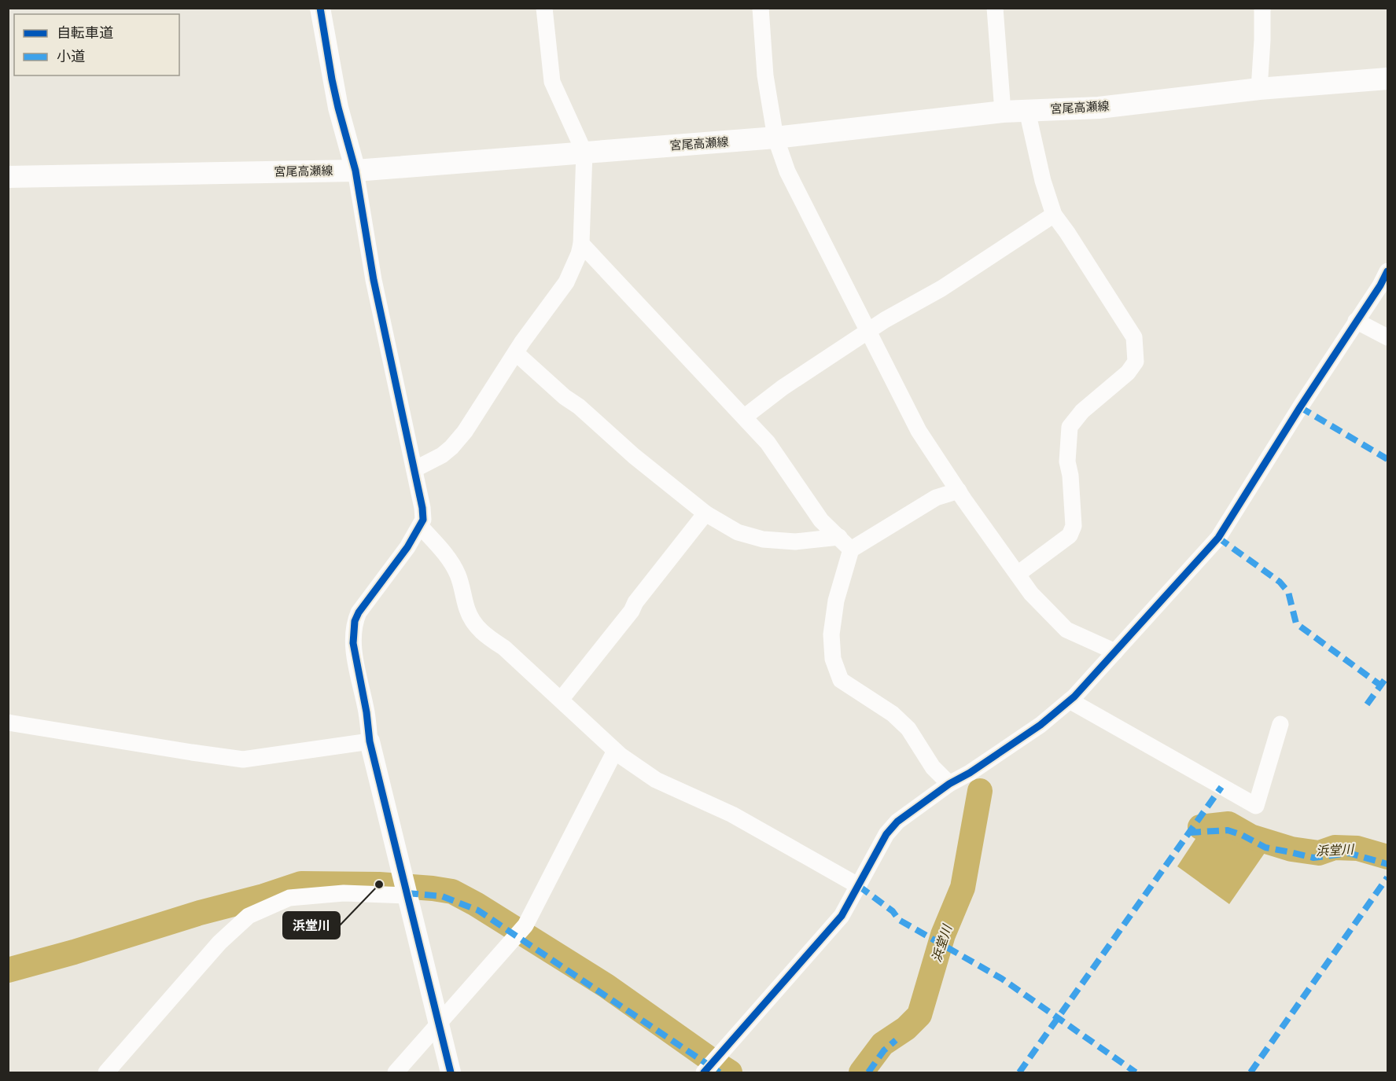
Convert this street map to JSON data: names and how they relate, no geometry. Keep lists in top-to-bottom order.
{
  "streets": {
    "main road": ["宮尾高瀬線"]
  },
  "water": ["浜堂川"],
  "places": ["浜堂川"],
  "legend": ["自転車道", "小道"]
}
